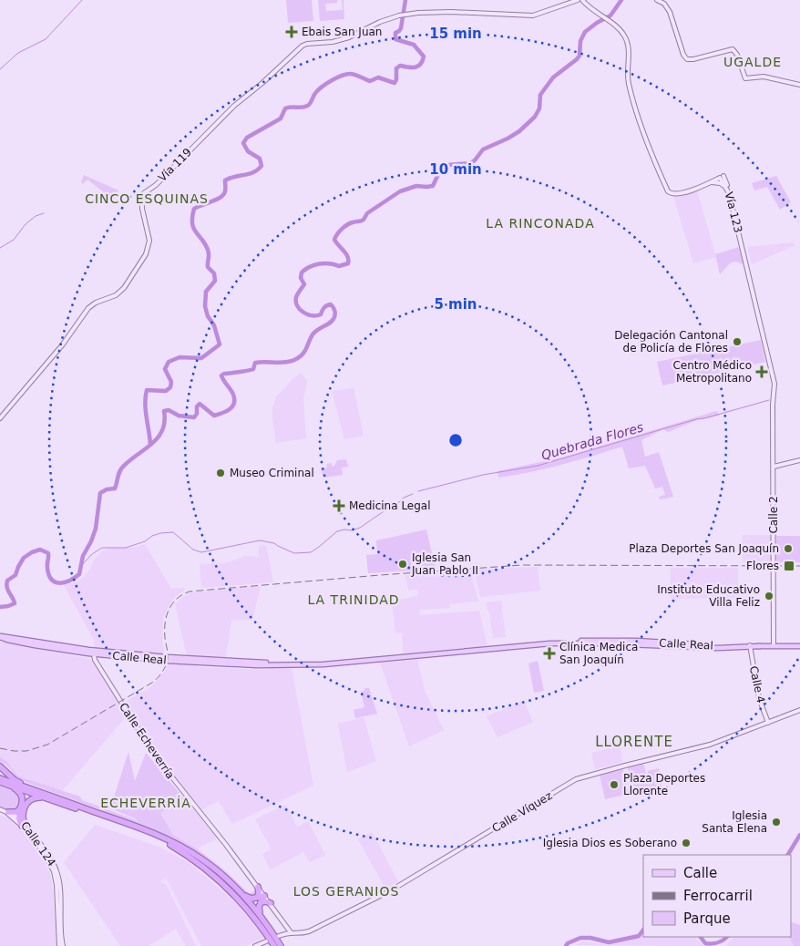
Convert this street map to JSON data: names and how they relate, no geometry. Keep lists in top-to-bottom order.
{
  "streets": {
    "main road": [
      "Vía 119",
      "Vía 123",
      "Calle 2",
      "Calle Real",
      "Calle 4",
      "Calle Echeverría",
      "Calle Víquez",
      "Calle 124"
    ]
  },
  "crossings": [
    ["Vía 123", "Calle 2"],
    ["Calle 2", "Calle Real"],
    ["Calle Real", "Calle 4"],
    ["Calle Real", "Calle Echeverría"],
    ["Calle 4", "Calle Víquez"],
    ["Calle Echeverría", "Calle Víquez"]
  ],
  "districts": [
    "UGALDE",
    "CINCO ESQUINAS",
    "LA RINCONADA",
    "LA TRINIDAD",
    "LLORENTE",
    "ECHEVERRÍA",
    "LOS GERANIOS"
  ],
  "water": ["Quebrada Flores"],
  "places": {
    "health": [
      "Ebais San Juan",
      "Centro Médico Metropolitano",
      "Medicina Legal",
      "Clínica Medica San Joaquín"
    ],
    "other": [
      "Delegación Cantonal de Policía de Flores",
      "Museo Criminal",
      "Plaza Deportes San Joaquín",
      "Iglesia San Juan Pablo II",
      "Instituto Educativo Villa Feliz",
      "Plaza Deportes Llorente",
      "Iglesia Santa Elena",
      "Iglesia Dios es Soberano"
    ],
    "transit": ["Flores"]
  },
  "legend": ["Calle", "Ferrocarril", "Parque"],
  "rings": ["15 min", "10 min", "5 min"]
}
